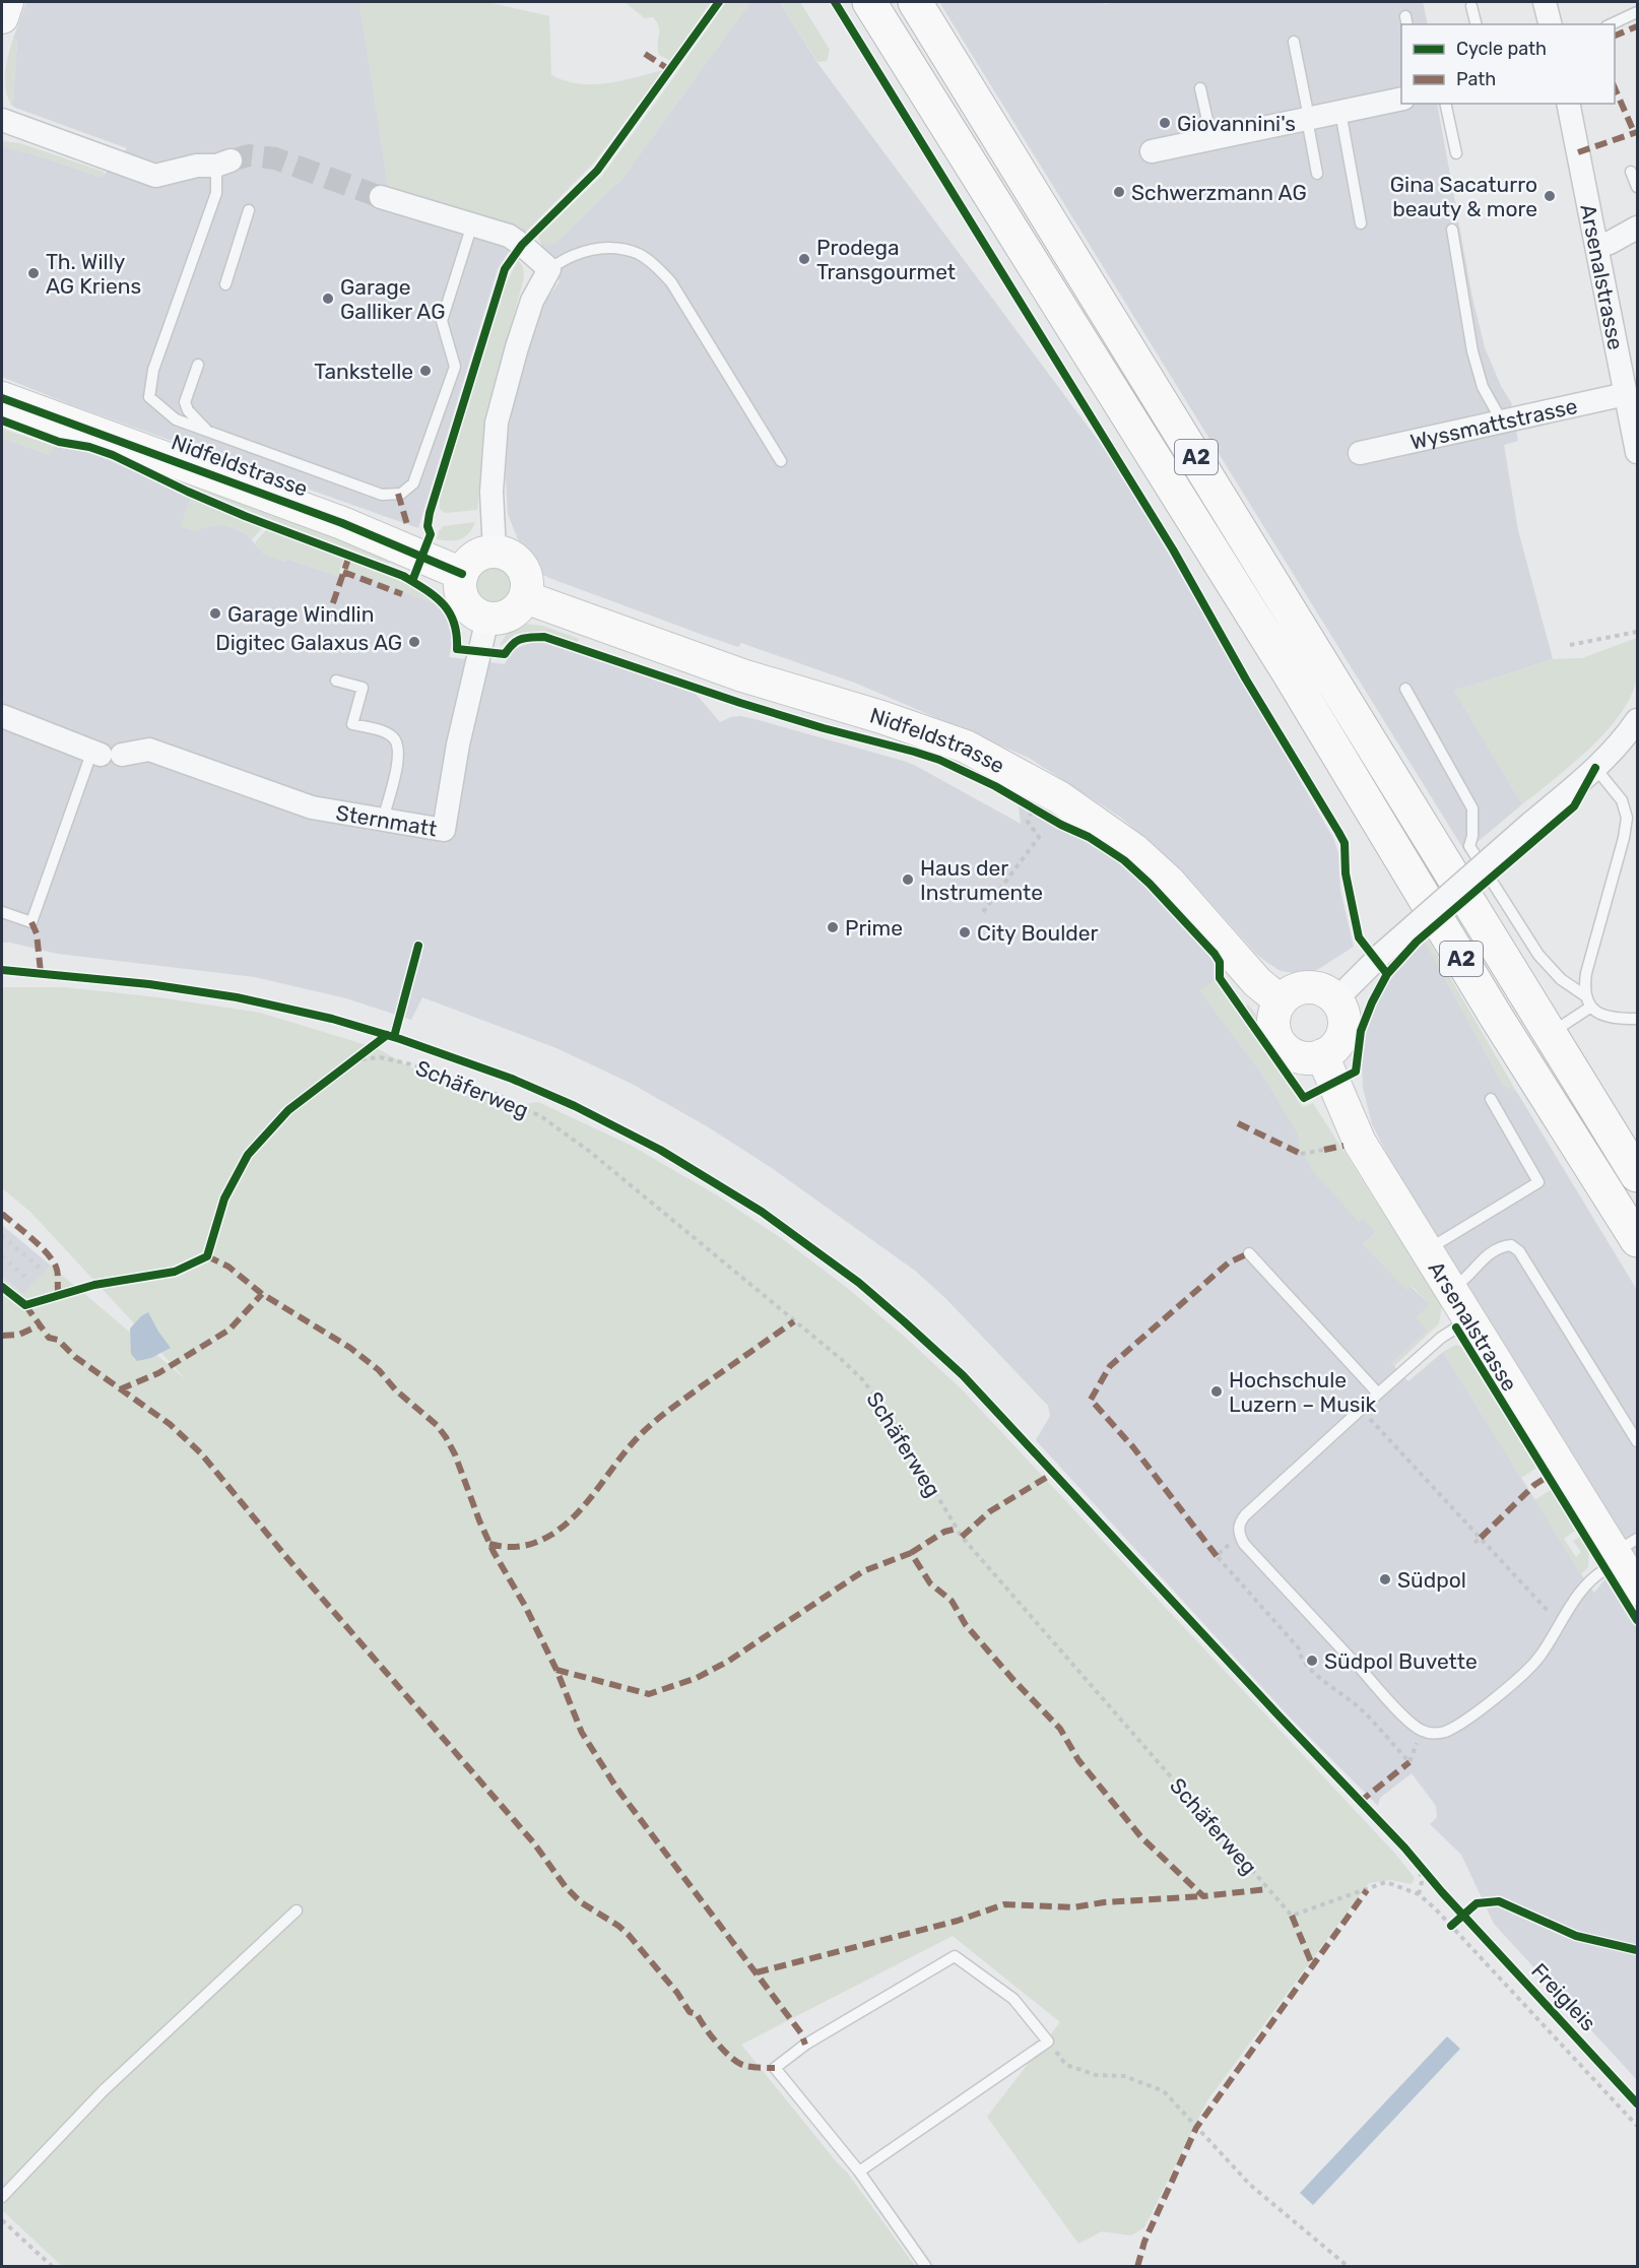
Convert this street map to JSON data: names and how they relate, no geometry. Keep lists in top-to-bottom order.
{
  "streets": {
    "highway": ["A2"],
    "street": [
      "Arsenalstrasse",
      "Wyssmattstrasse",
      "Nidfeldstrasse",
      "Sternmatt"
    ],
    "cycle path": ["Schäferweg"]
  },
  "crossings": [
    ["Arsenalstrasse", "Wyssmattstrasse"],
    ["Arsenalstrasse", "Nidfeldstrasse"],
    ["Nidfeldstrasse", "Sternmatt"]
  ],
  "places": [
    "Giovannini's",
    "Schwerzmann AG",
    "Gina Sacaturro beauty & more",
    "Prodega Transgourmet",
    "Th. Willy AG Kriens",
    "Garage Galliker AG",
    "Tankstelle",
    "Garage Windlin",
    "Digitec Galaxus AG",
    "Haus der Instrumente",
    "Prime",
    "City Boulder",
    "Hochschule Luzern – Musik",
    "Südpol",
    "Südpol Buvette"
  ],
  "legend": ["Cycle path", "Path"]
}
